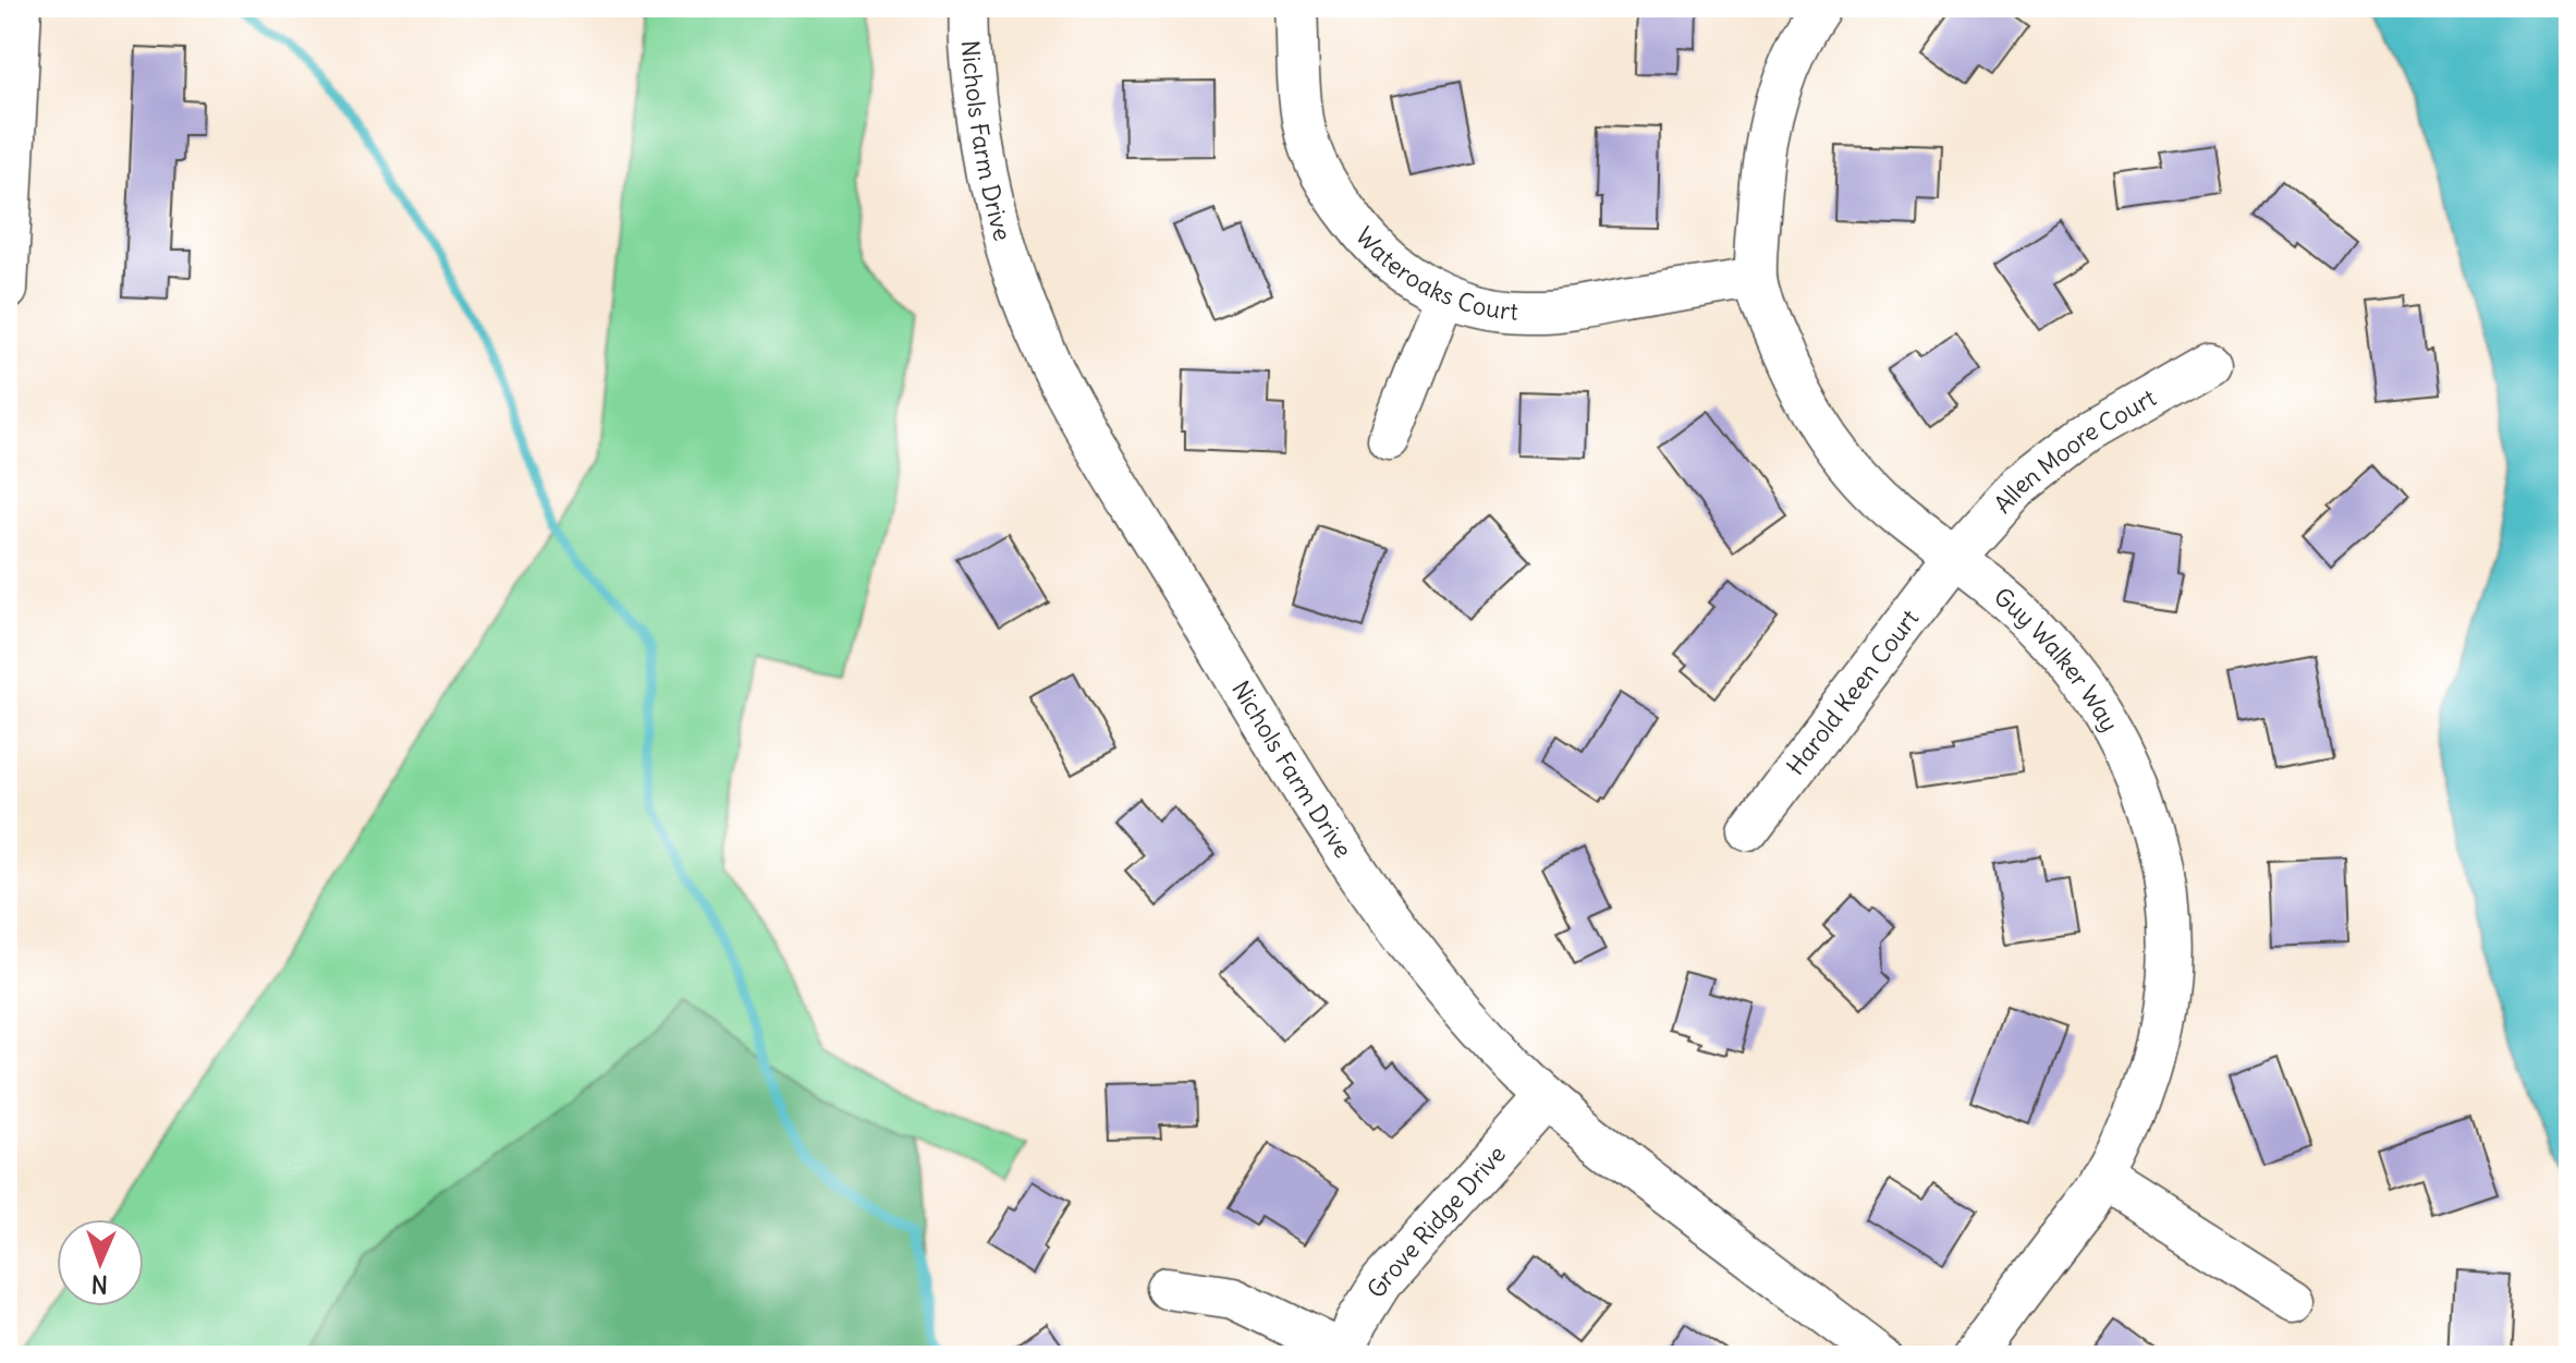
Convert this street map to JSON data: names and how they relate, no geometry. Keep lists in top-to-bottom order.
{
  "streets": {
    "street": [
      "Nichols Farm Drive",
      "Wateroaks Court",
      "Allen Moore Court",
      "Guy Walker Way",
      "Harold Keen Court",
      "Grove Ridge Drive"
    ]
  },
  "crossings": [
    ["Nichols Farm Drive", "Grove Ridge Drive"],
    ["Wateroaks Court", "Guy Walker Way"],
    ["Allen Moore Court", "Guy Walker Way"],
    ["Allen Moore Court", "Harold Keen Court"],
    ["Guy Walker Way", "Harold Keen Court"]
  ],
  "north": "bottom"
}
